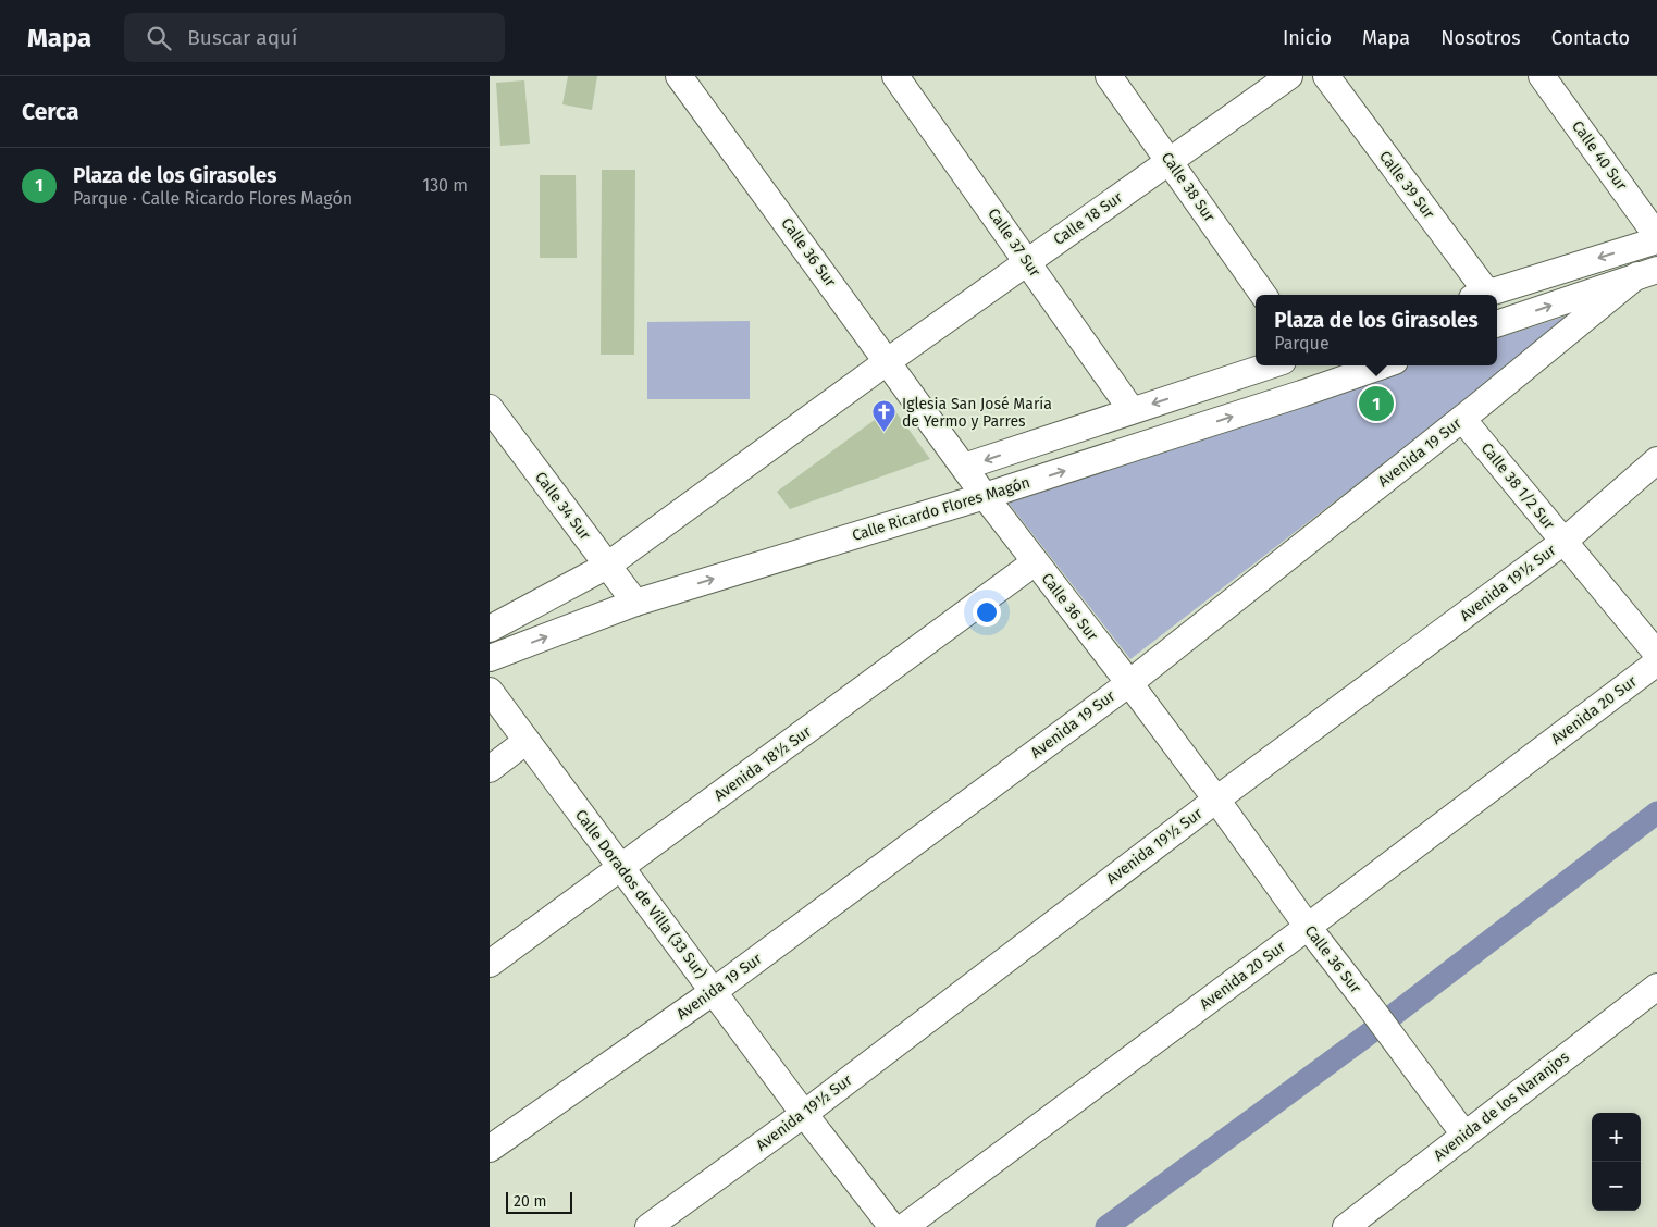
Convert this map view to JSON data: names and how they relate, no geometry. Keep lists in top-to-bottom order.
{
  "streets": {
    "street": [
      "Calle 40 Sur",
      "Calle 39 Sur",
      "Calle 38 Sur",
      "Calle 18 Sur",
      "Calle 37 Sur",
      "Calle 36 Sur",
      "Avenida 19 Sur",
      "Calle 38 1/2 Sur",
      "Calle 34 Sur",
      "Calle Ricardo Flores Magón",
      "Avenida 19½ Sur",
      "Avenida 20 Sur",
      "Avenida 18½ Sur",
      "Calle Dorados de Villa (33 Sur)",
      "Avenida de los Naranjos"
    ]
  },
  "crossings": [
    ["Calle 38 Sur", "Calle 18 Sur"],
    ["Calle 18 Sur", "Calle 37 Sur"],
    ["Calle 18 Sur", "Calle 36 Sur"],
    ["Calle 36 Sur", "Avenida 19 Sur"],
    ["Calle 36 Sur", "Calle Ricardo Flores Magón"],
    ["Calle 36 Sur", "Avenida 19½ Sur"],
    ["Calle 36 Sur", "Avenida 20 Sur"],
    ["Calle 36 Sur", "Avenida 18½ Sur"],
    ["Calle 36 Sur", "Avenida de los Naranjos"],
    ["Avenida 19 Sur", "Calle 38 1/2 Sur"],
    ["Avenida 19 Sur", "Calle Dorados de Villa (33 Sur)"],
    ["Calle 38 1/2 Sur", "Avenida 19½ Sur"],
    ["Calle 34 Sur", "Calle Ricardo Flores Magón"],
    ["Avenida 19½ Sur", "Calle Dorados de Villa (33 Sur)"],
    ["Avenida 18½ Sur", "Calle Dorados de Villa (33 Sur)"]
  ],
  "places": {
    "church": ["Iglesia San José María de Yermo y Parres"]
  },
  "scale_bar": "20 m",
  "page": {
    "header": "Mapa",
    "search": "Buscar aquí",
    "nav": [
      "Inicio",
      "Mapa",
      "Nosotros",
      "Contacto"
    ],
    "heading": "Cerca",
    "list": [
      {
        "mark": "1",
        "name": "Plaza de los Girasoles",
        "note": "Parque · Calle Ricardo Flores Magón",
        "value": "130 m"
      }
    ],
    "popup": ["Plaza de los Girasoles", "Parque"],
    "pins": "1",
    "map_buttons": ["+", "−"],
    "scale": "20 m"
  }
}
